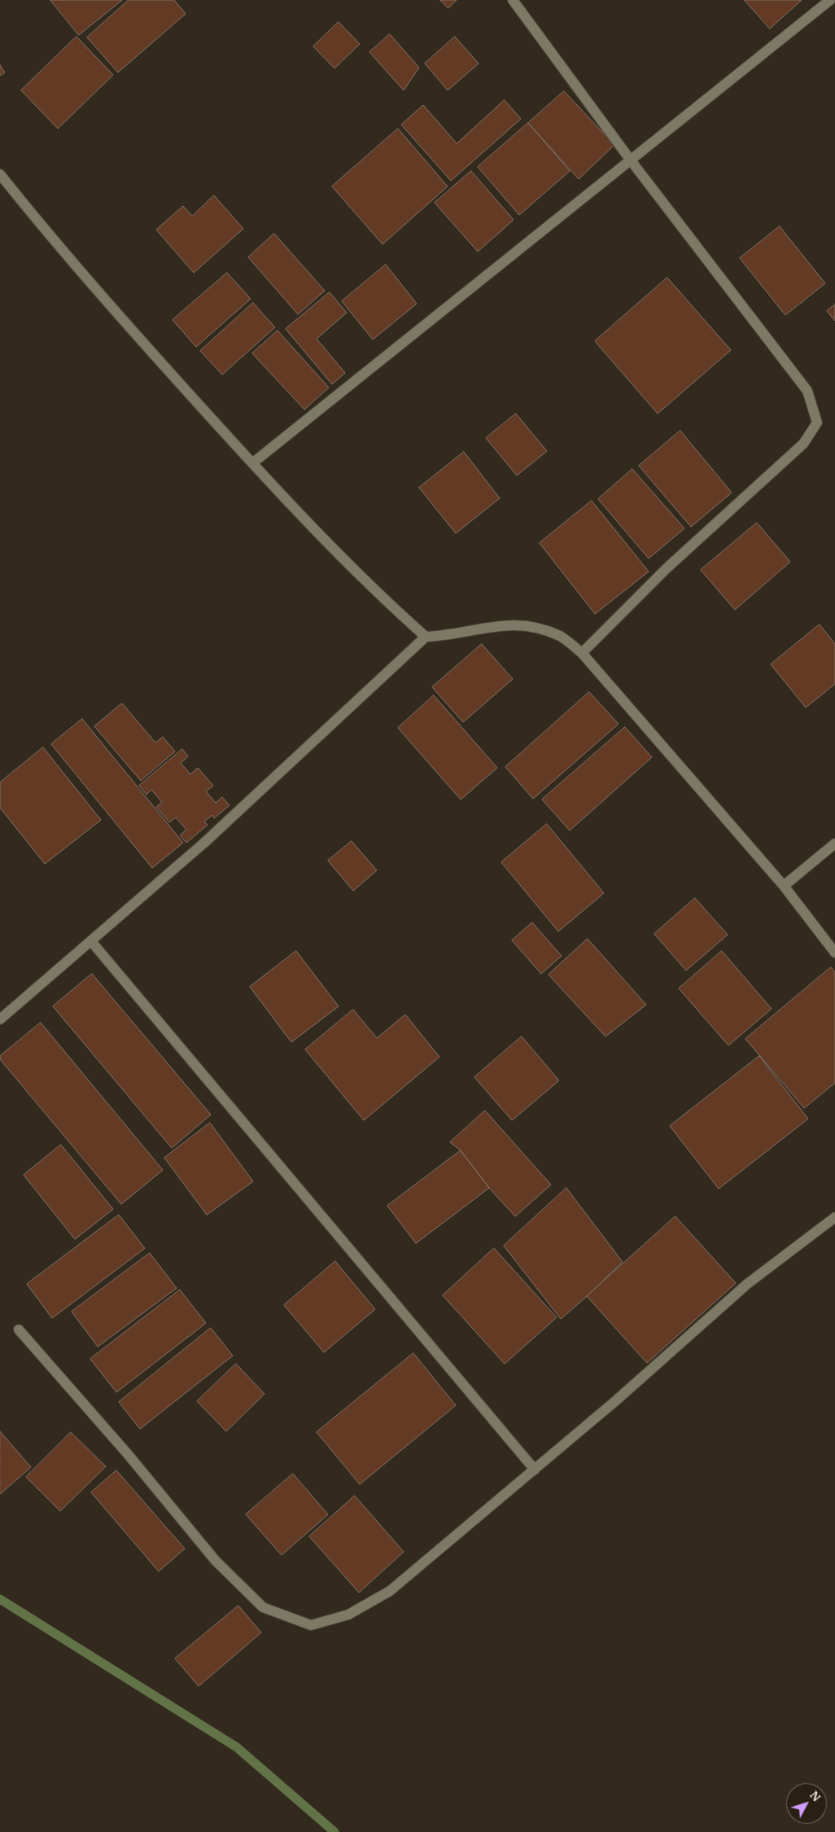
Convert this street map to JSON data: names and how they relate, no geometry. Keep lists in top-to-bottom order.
{
  "north": "top right"
}
